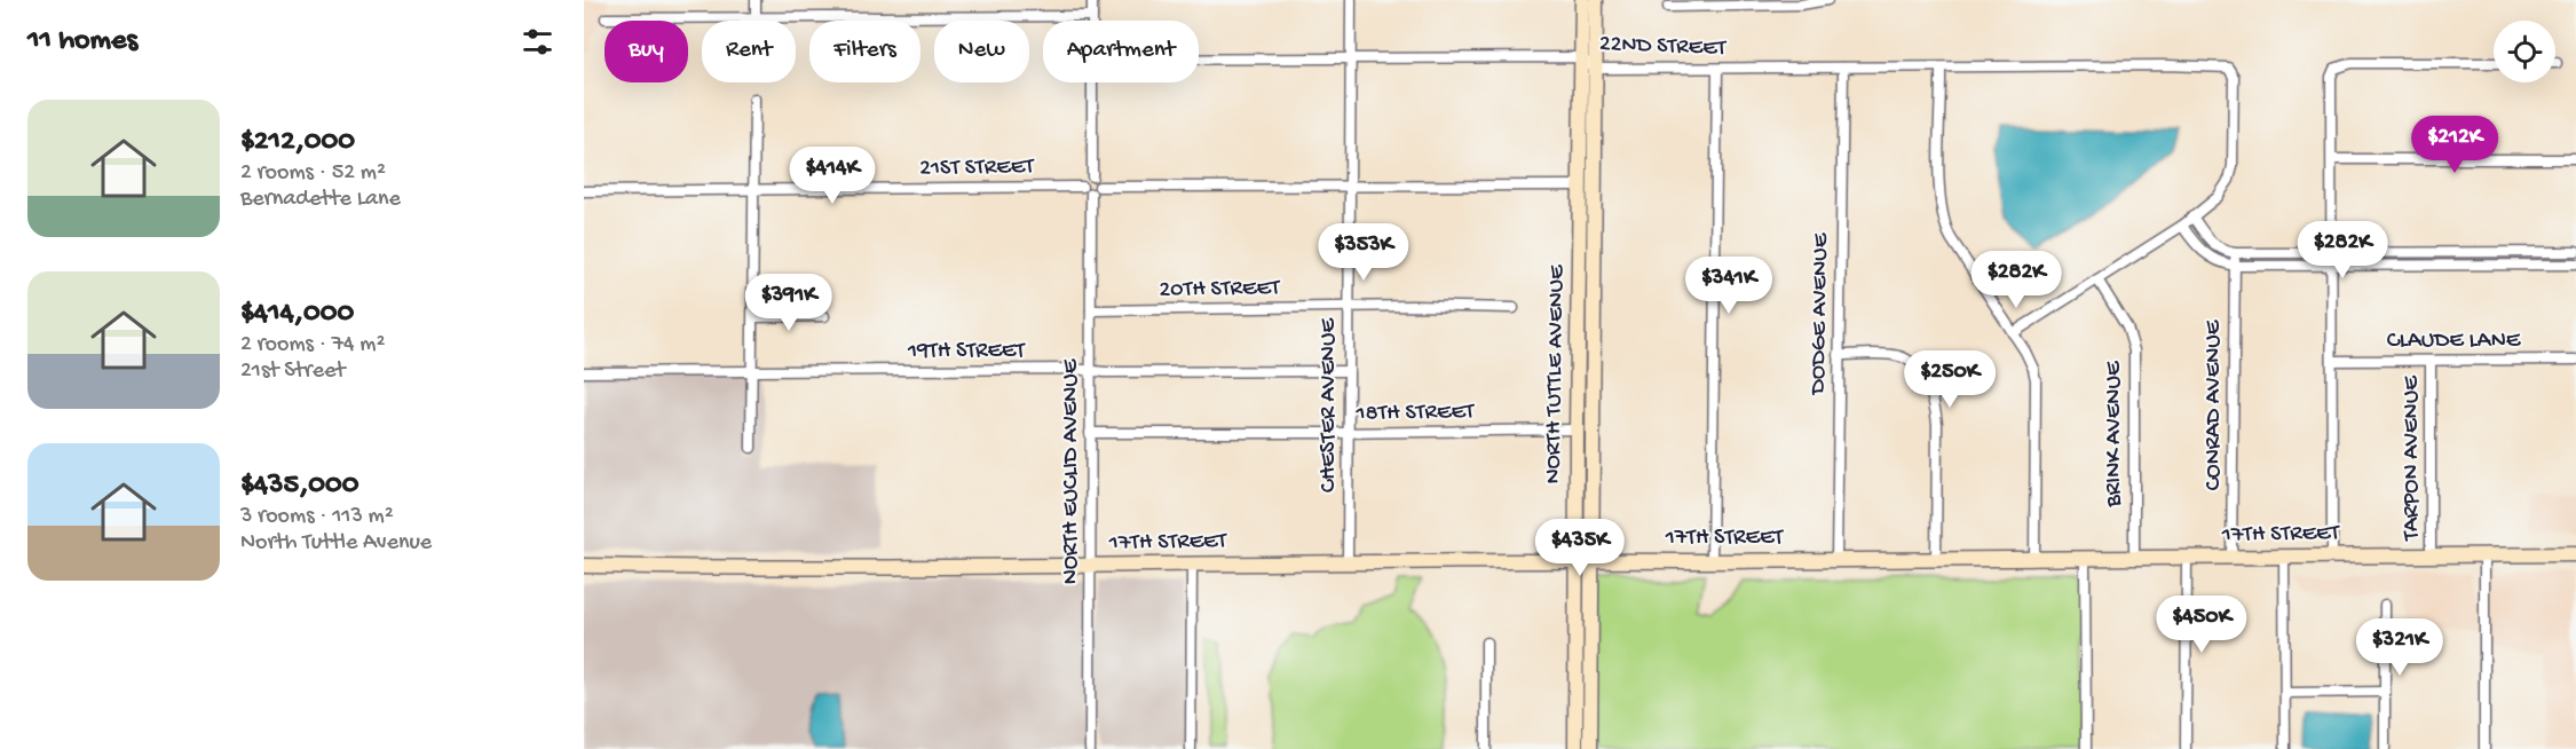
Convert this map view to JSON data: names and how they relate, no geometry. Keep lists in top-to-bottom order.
{
  "streets": {
    "main road": ["NORTH TUTTLE AVENUE", "17TH STREET"],
    "street": [
      "22ND STREET",
      "21ST STREET",
      "20TH STREET",
      "DODGE AVENUE",
      "CLAUDE LANE",
      "19TH STREET",
      "CHESTER AVENUE",
      "CONRAD AVENUE",
      "18TH STREET",
      "BRINK AVENUE",
      "TARPON AVENUE",
      "NORTH EUCLID AVENUE"
    ]
  },
  "crossings": [
    ["22ND STREET", "DODGE AVENUE"],
    ["22ND STREET", "NORTH TUTTLE AVENUE"],
    ["22ND STREET", "CHESTER AVENUE"],
    ["20TH STREET", "CHESTER AVENUE"],
    ["20TH STREET", "NORTH EUCLID AVENUE"],
    ["DODGE AVENUE", "17TH STREET"],
    ["CLAUDE LANE", "TARPON AVENUE"],
    ["19TH STREET", "CHESTER AVENUE"],
    ["19TH STREET", "NORTH EUCLID AVENUE"],
    ["NORTH TUTTLE AVENUE", "18TH STREET"],
    ["NORTH TUTTLE AVENUE", "17TH STREET"],
    ["CHESTER AVENUE", "18TH STREET"],
    ["CHESTER AVENUE", "17TH STREET"],
    ["CONRAD AVENUE", "17TH STREET"],
    ["18TH STREET", "NORTH EUCLID AVENUE"],
    ["BRINK AVENUE", "17TH STREET"],
    ["TARPON AVENUE", "17TH STREET"],
    ["NORTH EUCLID AVENUE", "17TH STREET"]
  ],
  "page": {
    "heading": "11 homes",
    "chip": [
      "Buy",
      "Rent",
      "Filters",
      "New",
      "Apartment"
    ],
    "list": [
      {
        "name": "$212,000",
        "note": "2 rooms · 52 m² · Bernadette Lane"
      },
      {
        "name": "$414,000",
        "note": "2 rooms · 74 m² · 21st Street"
      },
      {
        "name": "$435,000",
        "note": "3 rooms · 113 m² · North Tuttle Avenue"
      }
    ],
    "price": [
      "$212K",
      "$414K",
      "$282K",
      "$353K",
      "$282K",
      "$341K",
      "$391K",
      "$250K",
      "$435K",
      "$450K",
      "$321K"
    ]
  }
}
